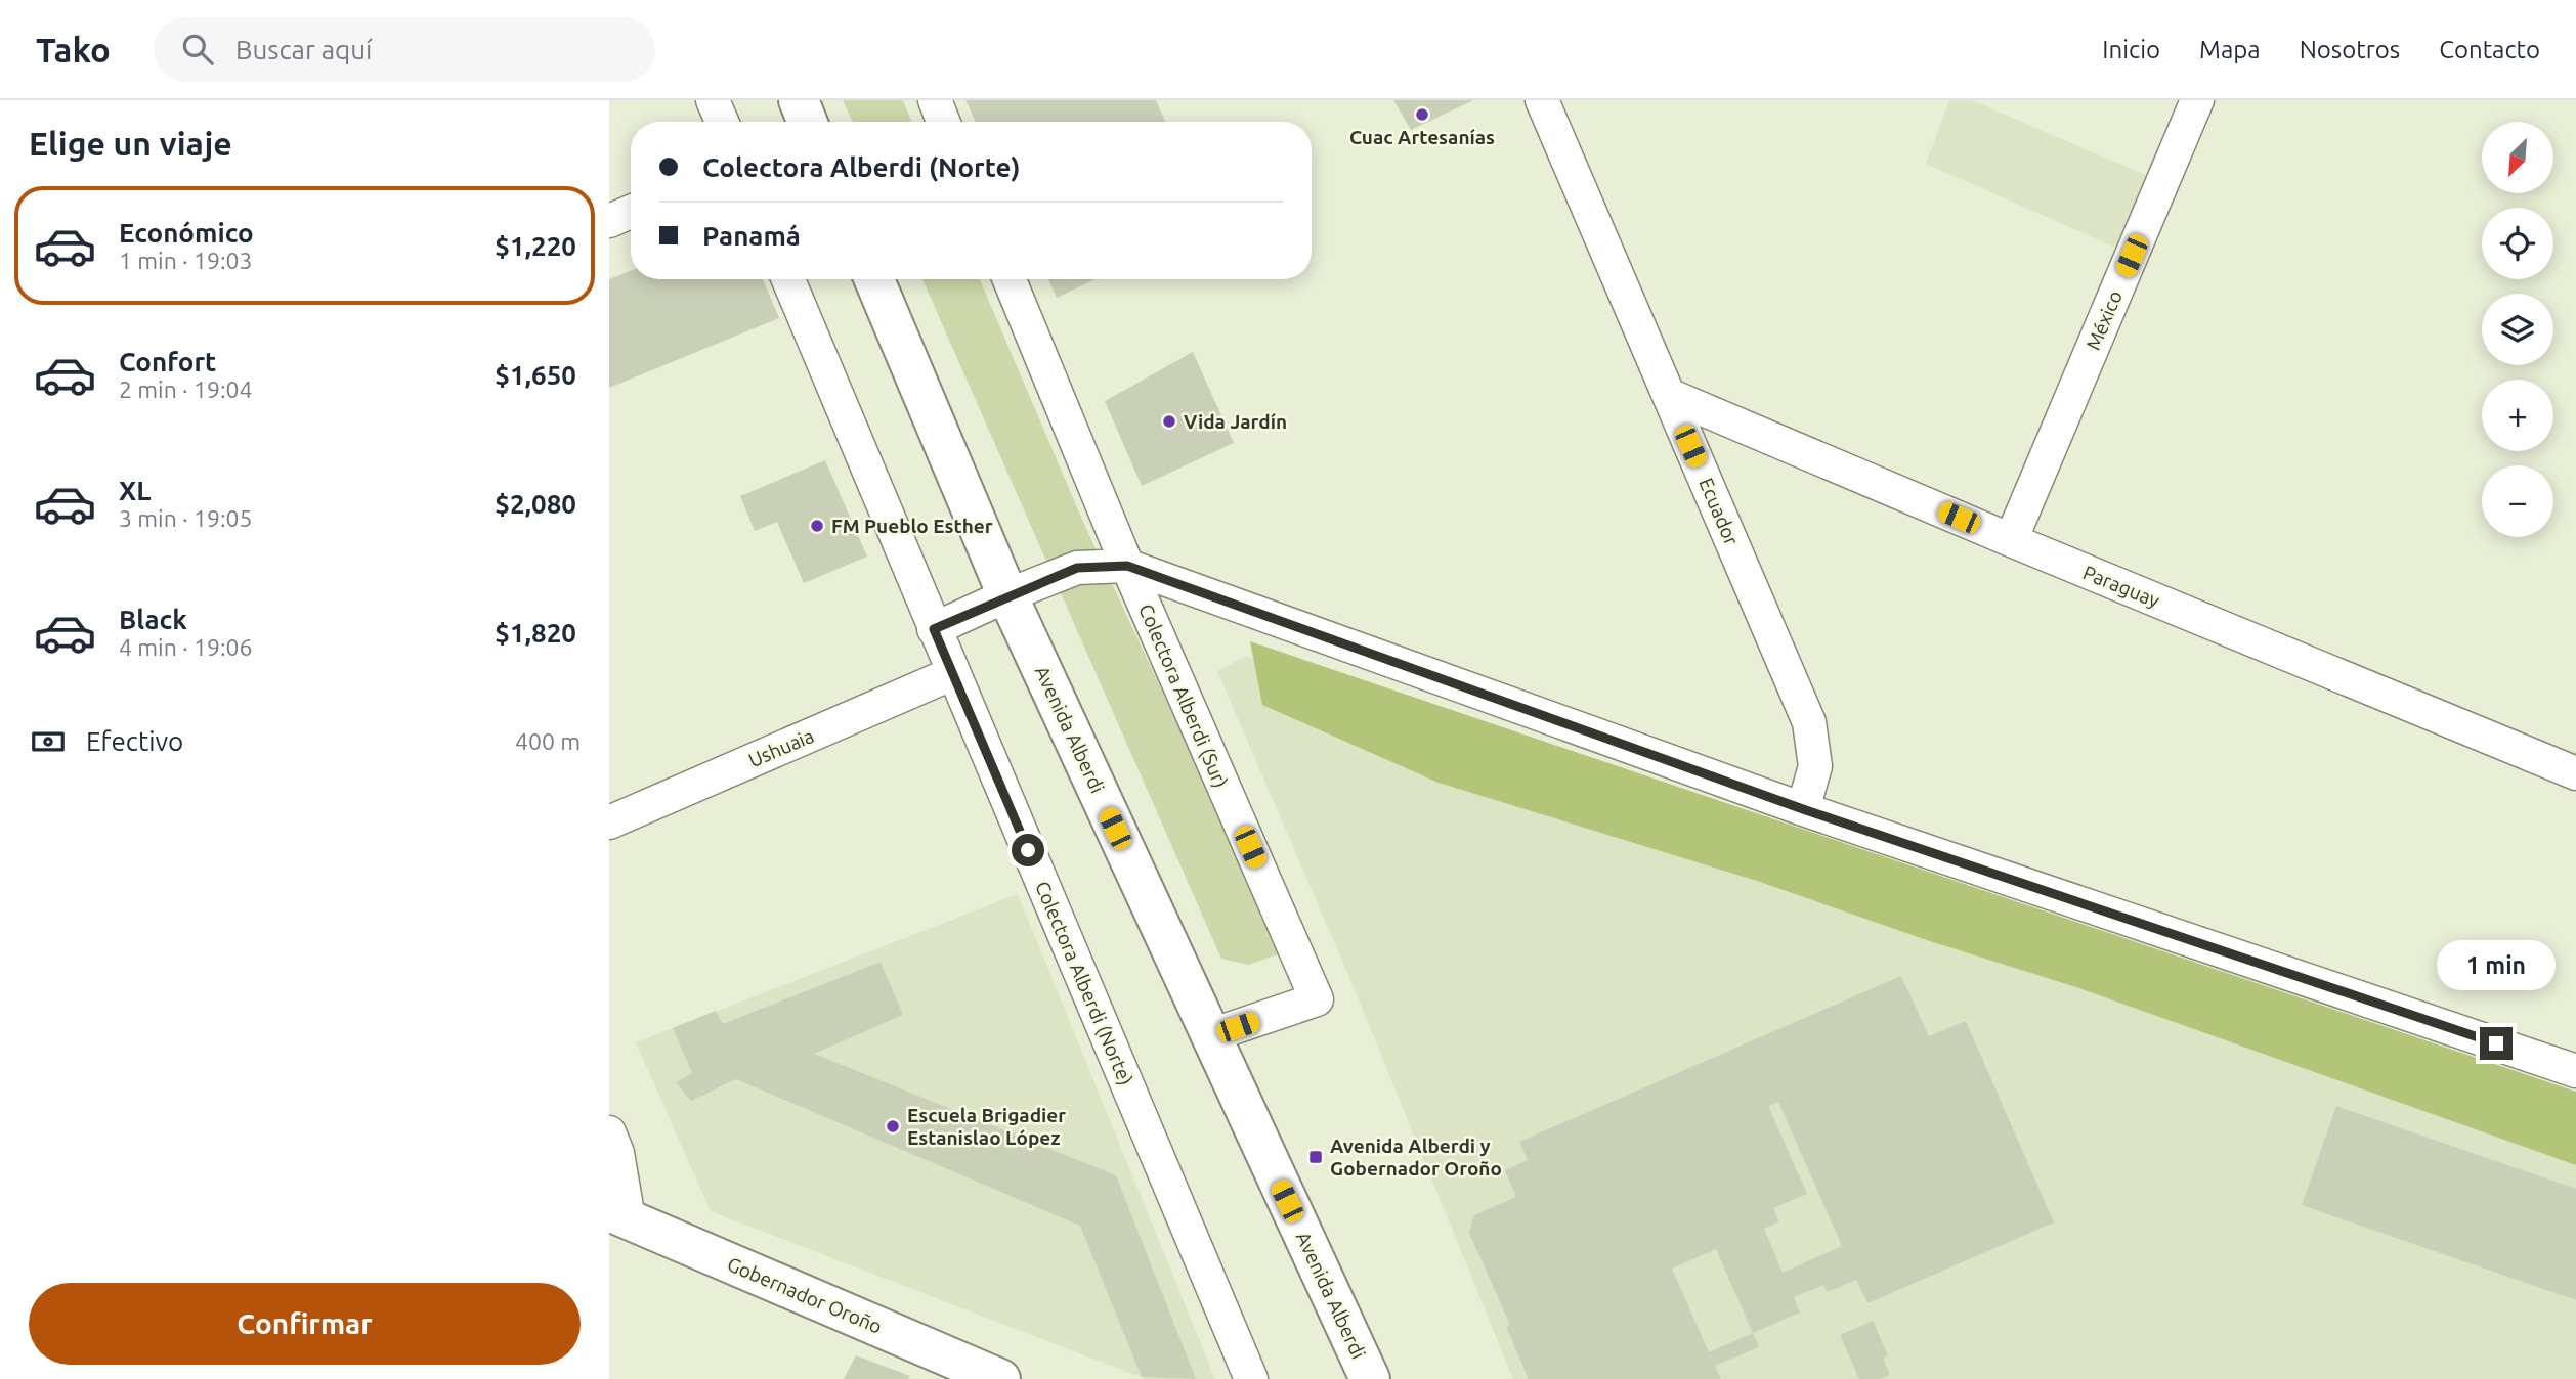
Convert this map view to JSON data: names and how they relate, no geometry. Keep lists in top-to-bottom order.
{
  "streets": {
    "main road": ["Avenida Alberdi", "Gobernador Oroño"],
    "street": [
      "México",
      "Ecuador",
      "Paraguay",
      "Colectora Alberdi (Sur)",
      "Ushuaia",
      "Colectora Alberdi (Norte)"
    ]
  },
  "crossings": [
    ["México", "Paraguay"],
    ["Ecuador", "Paraguay"],
    ["Colectora Alberdi (Sur)", "Avenida Alberdi"],
    ["Ushuaia", "Colectora Alberdi (Norte)"]
  ],
  "places": {
    "other": [
      "Cuac Artesanías",
      "Vida Jardín",
      "FM Pueblo Esther",
      "Escuela Brigadier Estanislao López"
    ],
    "transit": ["Avenida Alberdi y Gobernador Oroño"]
  },
  "north": "bottom left",
  "page": {
    "header": "Tako",
    "search": "Buscar aquí",
    "nav": [
      "Inicio",
      "Mapa",
      "Nosotros",
      "Contacto"
    ],
    "heading": "Elige un viaje",
    "map_buttons": ["+", "−"],
    "banner": ["Colectora Alberdi (Norte)", "Panamá"],
    "list": [
      {
        "name": "Económico",
        "note": "1 min · 19:03",
        "value": "$1,220"
      },
      {
        "name": "Confort",
        "note": "2 min · 19:04",
        "value": "$1,650"
      },
      {
        "name": "XL",
        "note": "3 min · 19:05",
        "value": "$2,080"
      },
      {
        "name": "Black",
        "note": "4 min · 19:06",
        "value": "$1,820"
      }
    ],
    "pay": ["Efectivo", "400 m"],
    "bubble": "1 min",
    "buttons": "Confirmar"
  }
}
